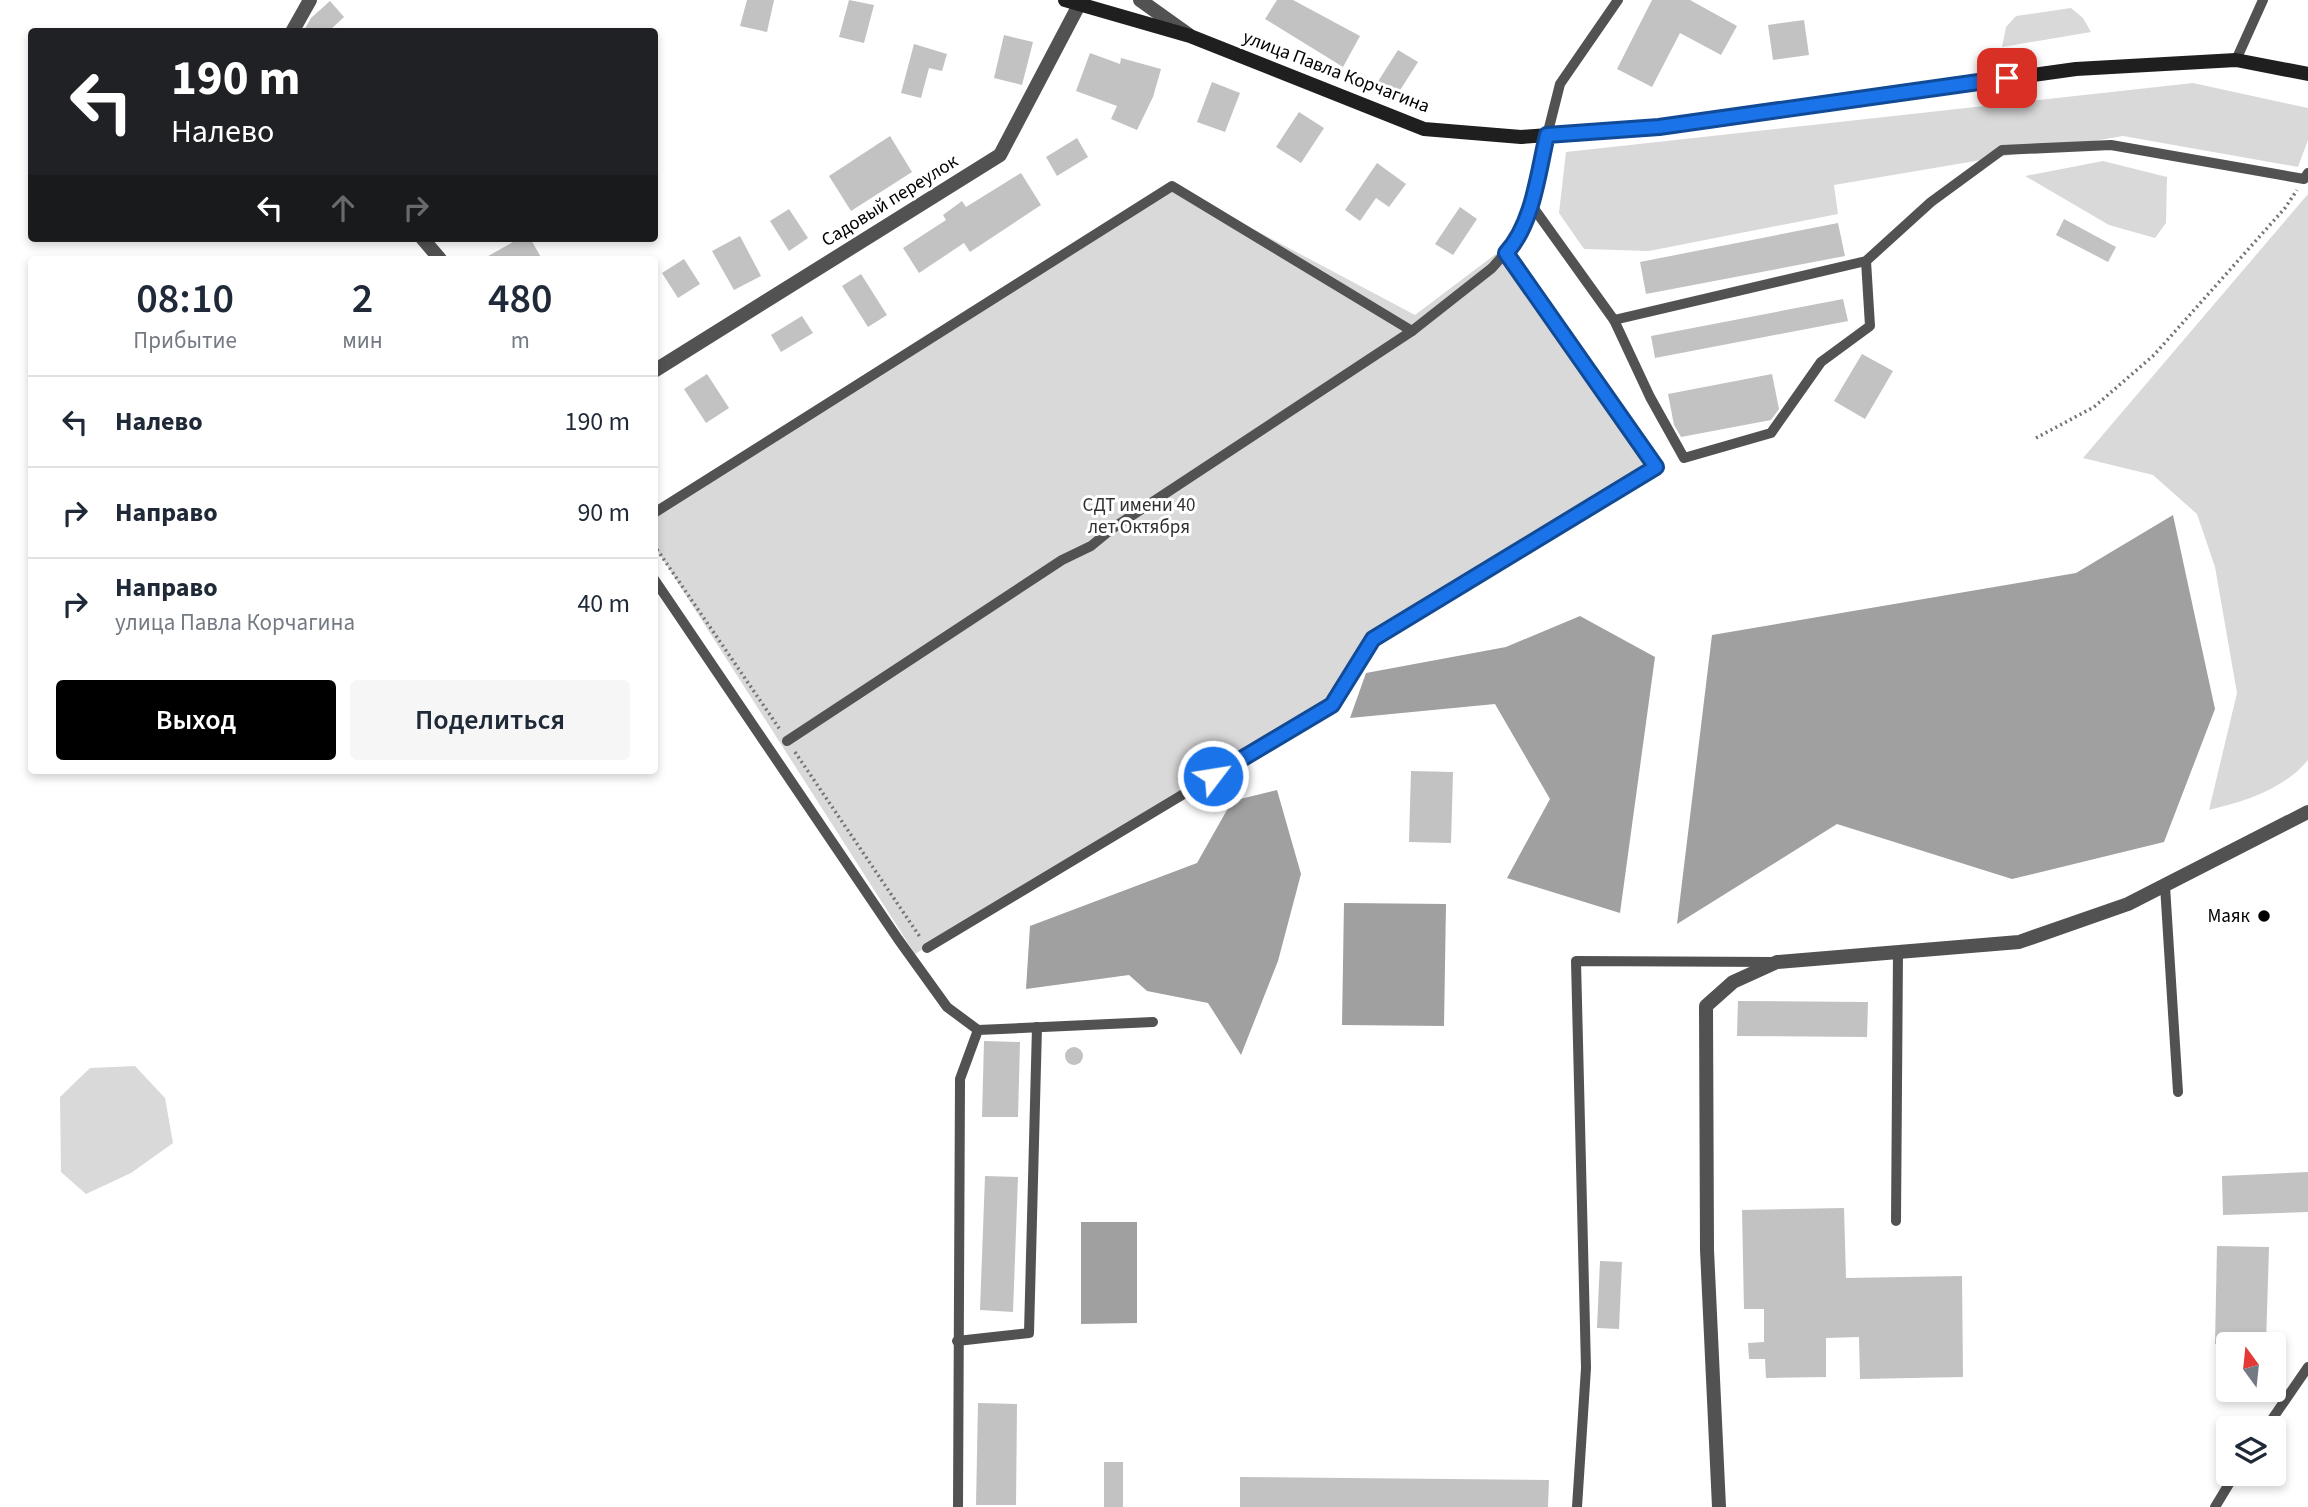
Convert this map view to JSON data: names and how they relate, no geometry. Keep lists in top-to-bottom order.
{
  "streets": {
    "main road": ["улица Павла Корчагина"],
    "street": ["Садовый переулок"]
  },
  "crossings": [
    ["улица Павла Корчагина", "Садовый переулок"]
  ],
  "parks": ["СДТ имени 40 лет Октября"],
  "places": ["Маяк"],
  "north": "top",
  "page": {
    "turn": ["190 m", "Налево"],
    "eta": [
      "08:10",
      "Прибытие",
      "2",
      "мин",
      "480",
      "m"
    ],
    "list": [
      {
        "name": "Налево",
        "value": "190 m"
      },
      {
        "name": "Направо",
        "value": "90 m"
      },
      {
        "name": "Направо",
        "note": "улица Павла Корчагина",
        "value": "40 m"
      }
    ],
    "buttons": ["Выход", "Поделиться"]
  }
}
